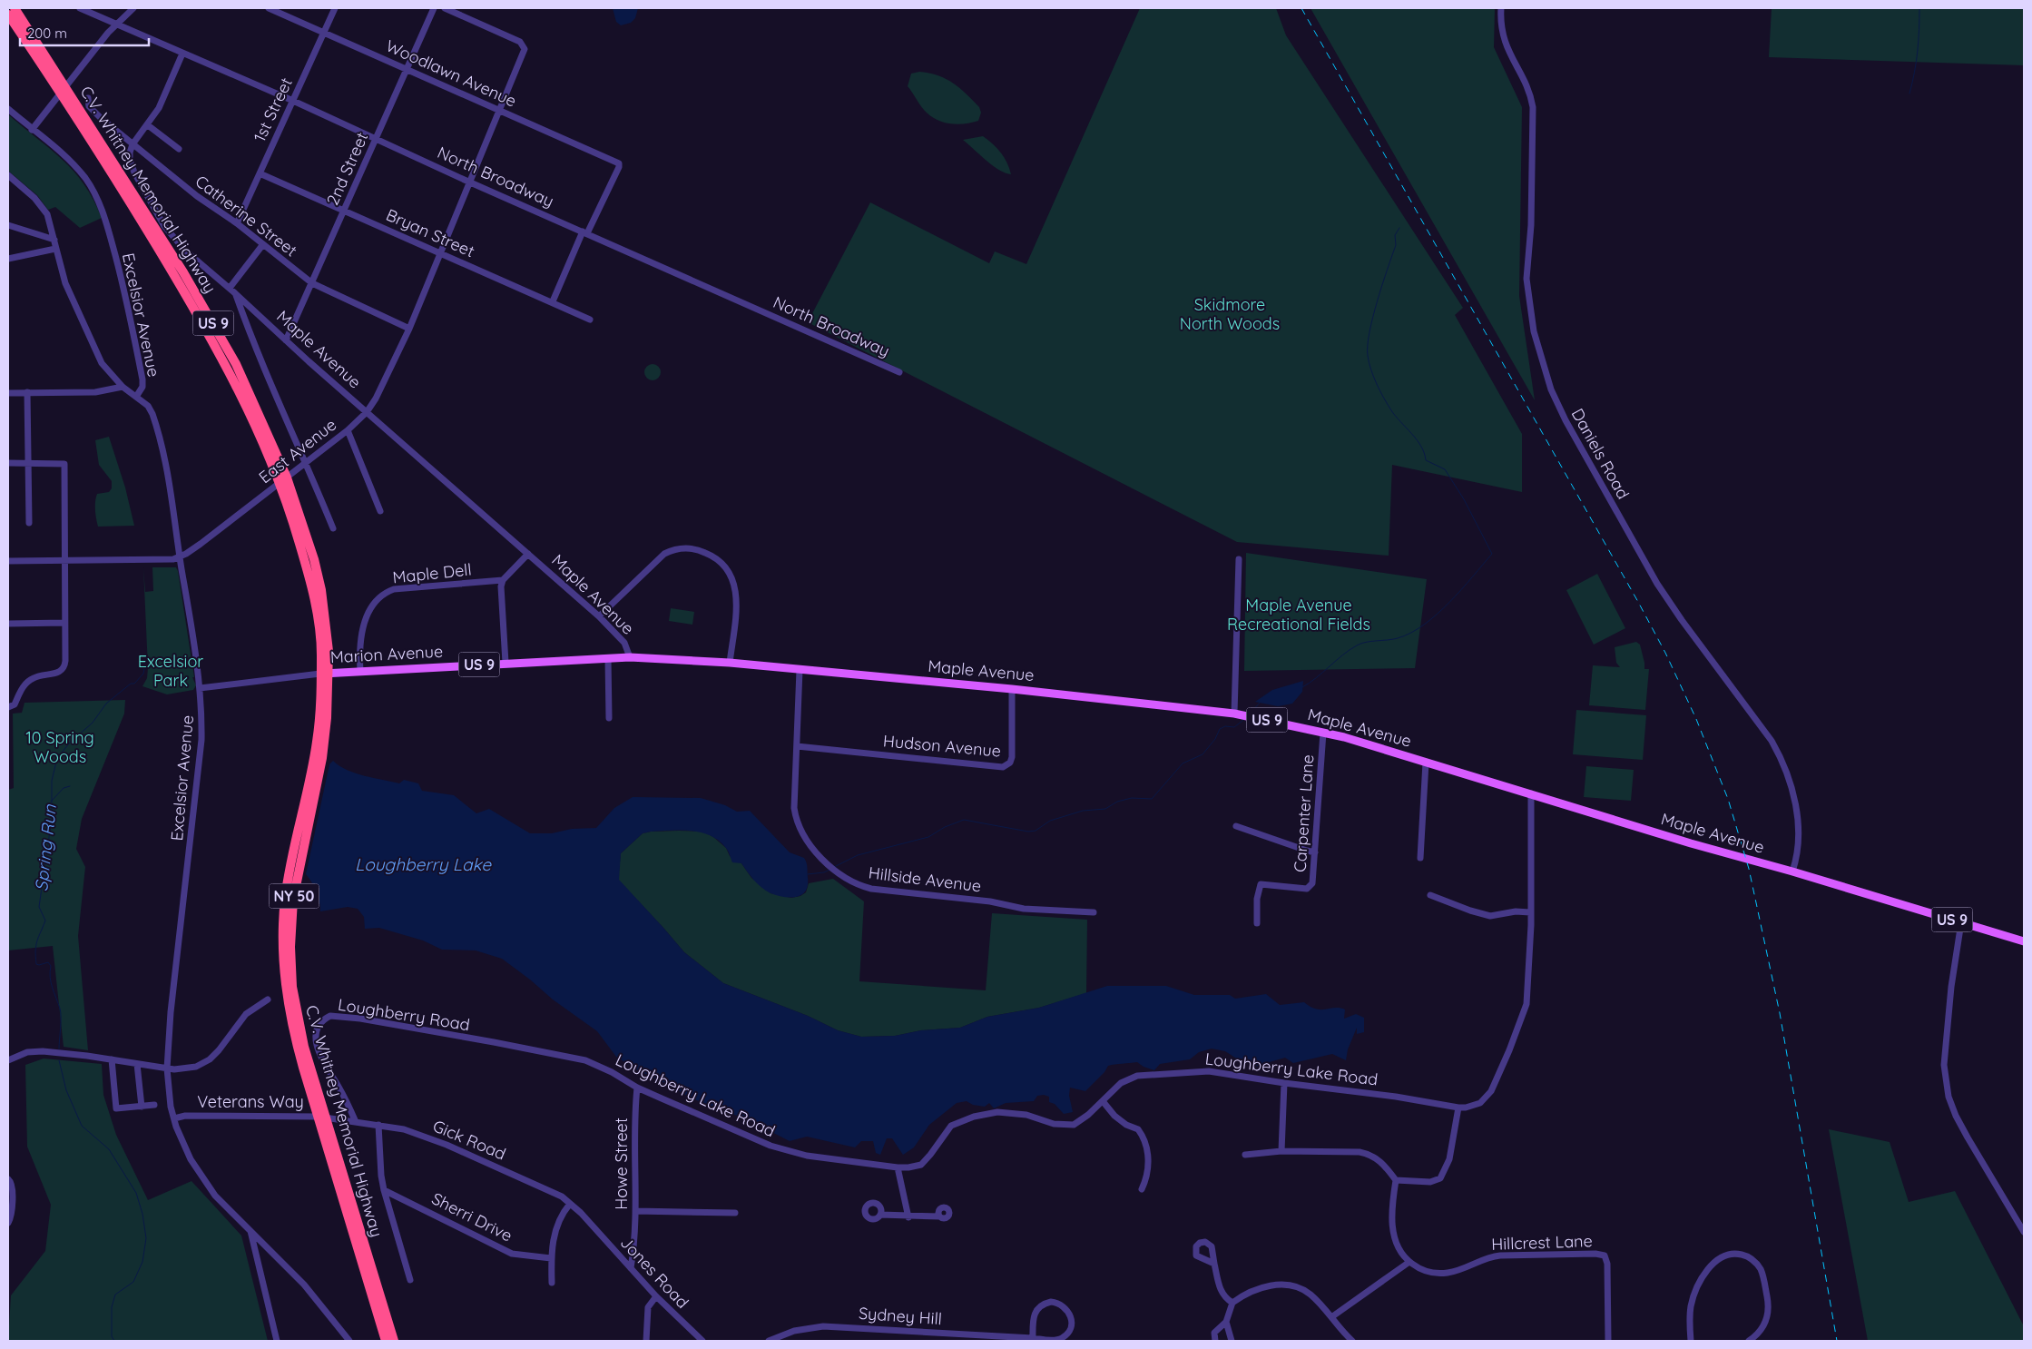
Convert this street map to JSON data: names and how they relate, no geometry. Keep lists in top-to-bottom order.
{
  "streets": {
    "highway": ["C.V. Whitney Memorial Highway", "US 9", "NY 50"],
    "main road": ["Maple Avenue", "Marion Avenue"],
    "street": [
      "Woodlawn Avenue",
      "1st Street",
      "2nd Street",
      "North Broadway",
      "Catherine Street",
      "Bryan Street",
      "Excelsior Avenue",
      "East Avenue",
      "Daniels Road",
      "Maple Dell",
      "Hudson Avenue",
      "Carpenter Lane",
      "Hillside Avenue",
      "Loughberry Road",
      "Loughberry Lake Road",
      "Veterans Way",
      "Gick Road",
      "Howe Street",
      "Sherri Drive",
      "Hillcrest Lane",
      "Jones Road",
      "Sydney Hill"
    ]
  },
  "crossings": [
    ["Woodlawn Avenue", "1st Street"],
    ["Woodlawn Avenue", "2nd Street"],
    ["Woodlawn Avenue", "North Broadway"],
    ["Woodlawn Avenue", "East Avenue"],
    ["1st Street", "North Broadway"],
    ["1st Street", "Catherine Street"],
    ["1st Street", "Bryan Street"],
    ["2nd Street", "North Broadway"],
    ["2nd Street", "Catherine Street"],
    ["2nd Street", "Bryan Street"],
    ["2nd Street", "Maple Avenue"],
    ["North Broadway", "East Avenue"],
    ["C.V. Whitney Memorial Highway", "East Avenue"],
    ["C.V. Whitney Memorial Highway", "Marion Avenue"],
    ["C.V. Whitney Memorial Highway", "Veterans Way"],
    ["C.V. Whitney Memorial Highway", "Gick Road"],
    ["Catherine Street", "Maple Avenue"],
    ["Catherine Street", "East Avenue"],
    ["Bryan Street", "East Avenue"],
    ["Excelsior Avenue", "East Avenue"],
    ["Excelsior Avenue", "Marion Avenue"],
    ["Excelsior Avenue", "Veterans Way"],
    ["Maple Avenue", "East Avenue"],
    ["Maple Avenue", "Daniels Road"],
    ["Maple Avenue", "Marion Avenue"],
    ["Maple Avenue", "Hudson Avenue"],
    ["Maple Avenue", "Carpenter Lane"],
    ["Maple Avenue", "Hillside Avenue"],
    ["Maple Avenue", "Loughberry Lake Road"],
    ["Maple Dell", "Marion Avenue"],
    ["Hudson Avenue", "Hillside Avenue"],
    ["Loughberry Road", "Loughberry Lake Road"],
    ["Loughberry Road", "Gick Road"],
    ["Loughberry Lake Road", "Howe Street"],
    ["Veterans Way", "Gick Road"],
    ["Gick Road", "Jones Road"],
    ["Howe Street", "Jones Road"]
  ],
  "water": ["Spring Run", "Loughberry Lake"],
  "parks": [
    "Skidmore North Woods",
    "Maple Avenue Recreational Fields",
    "Excelsior Park",
    "10 Spring Woods"
  ],
  "scale_bar": "200 m"
}
